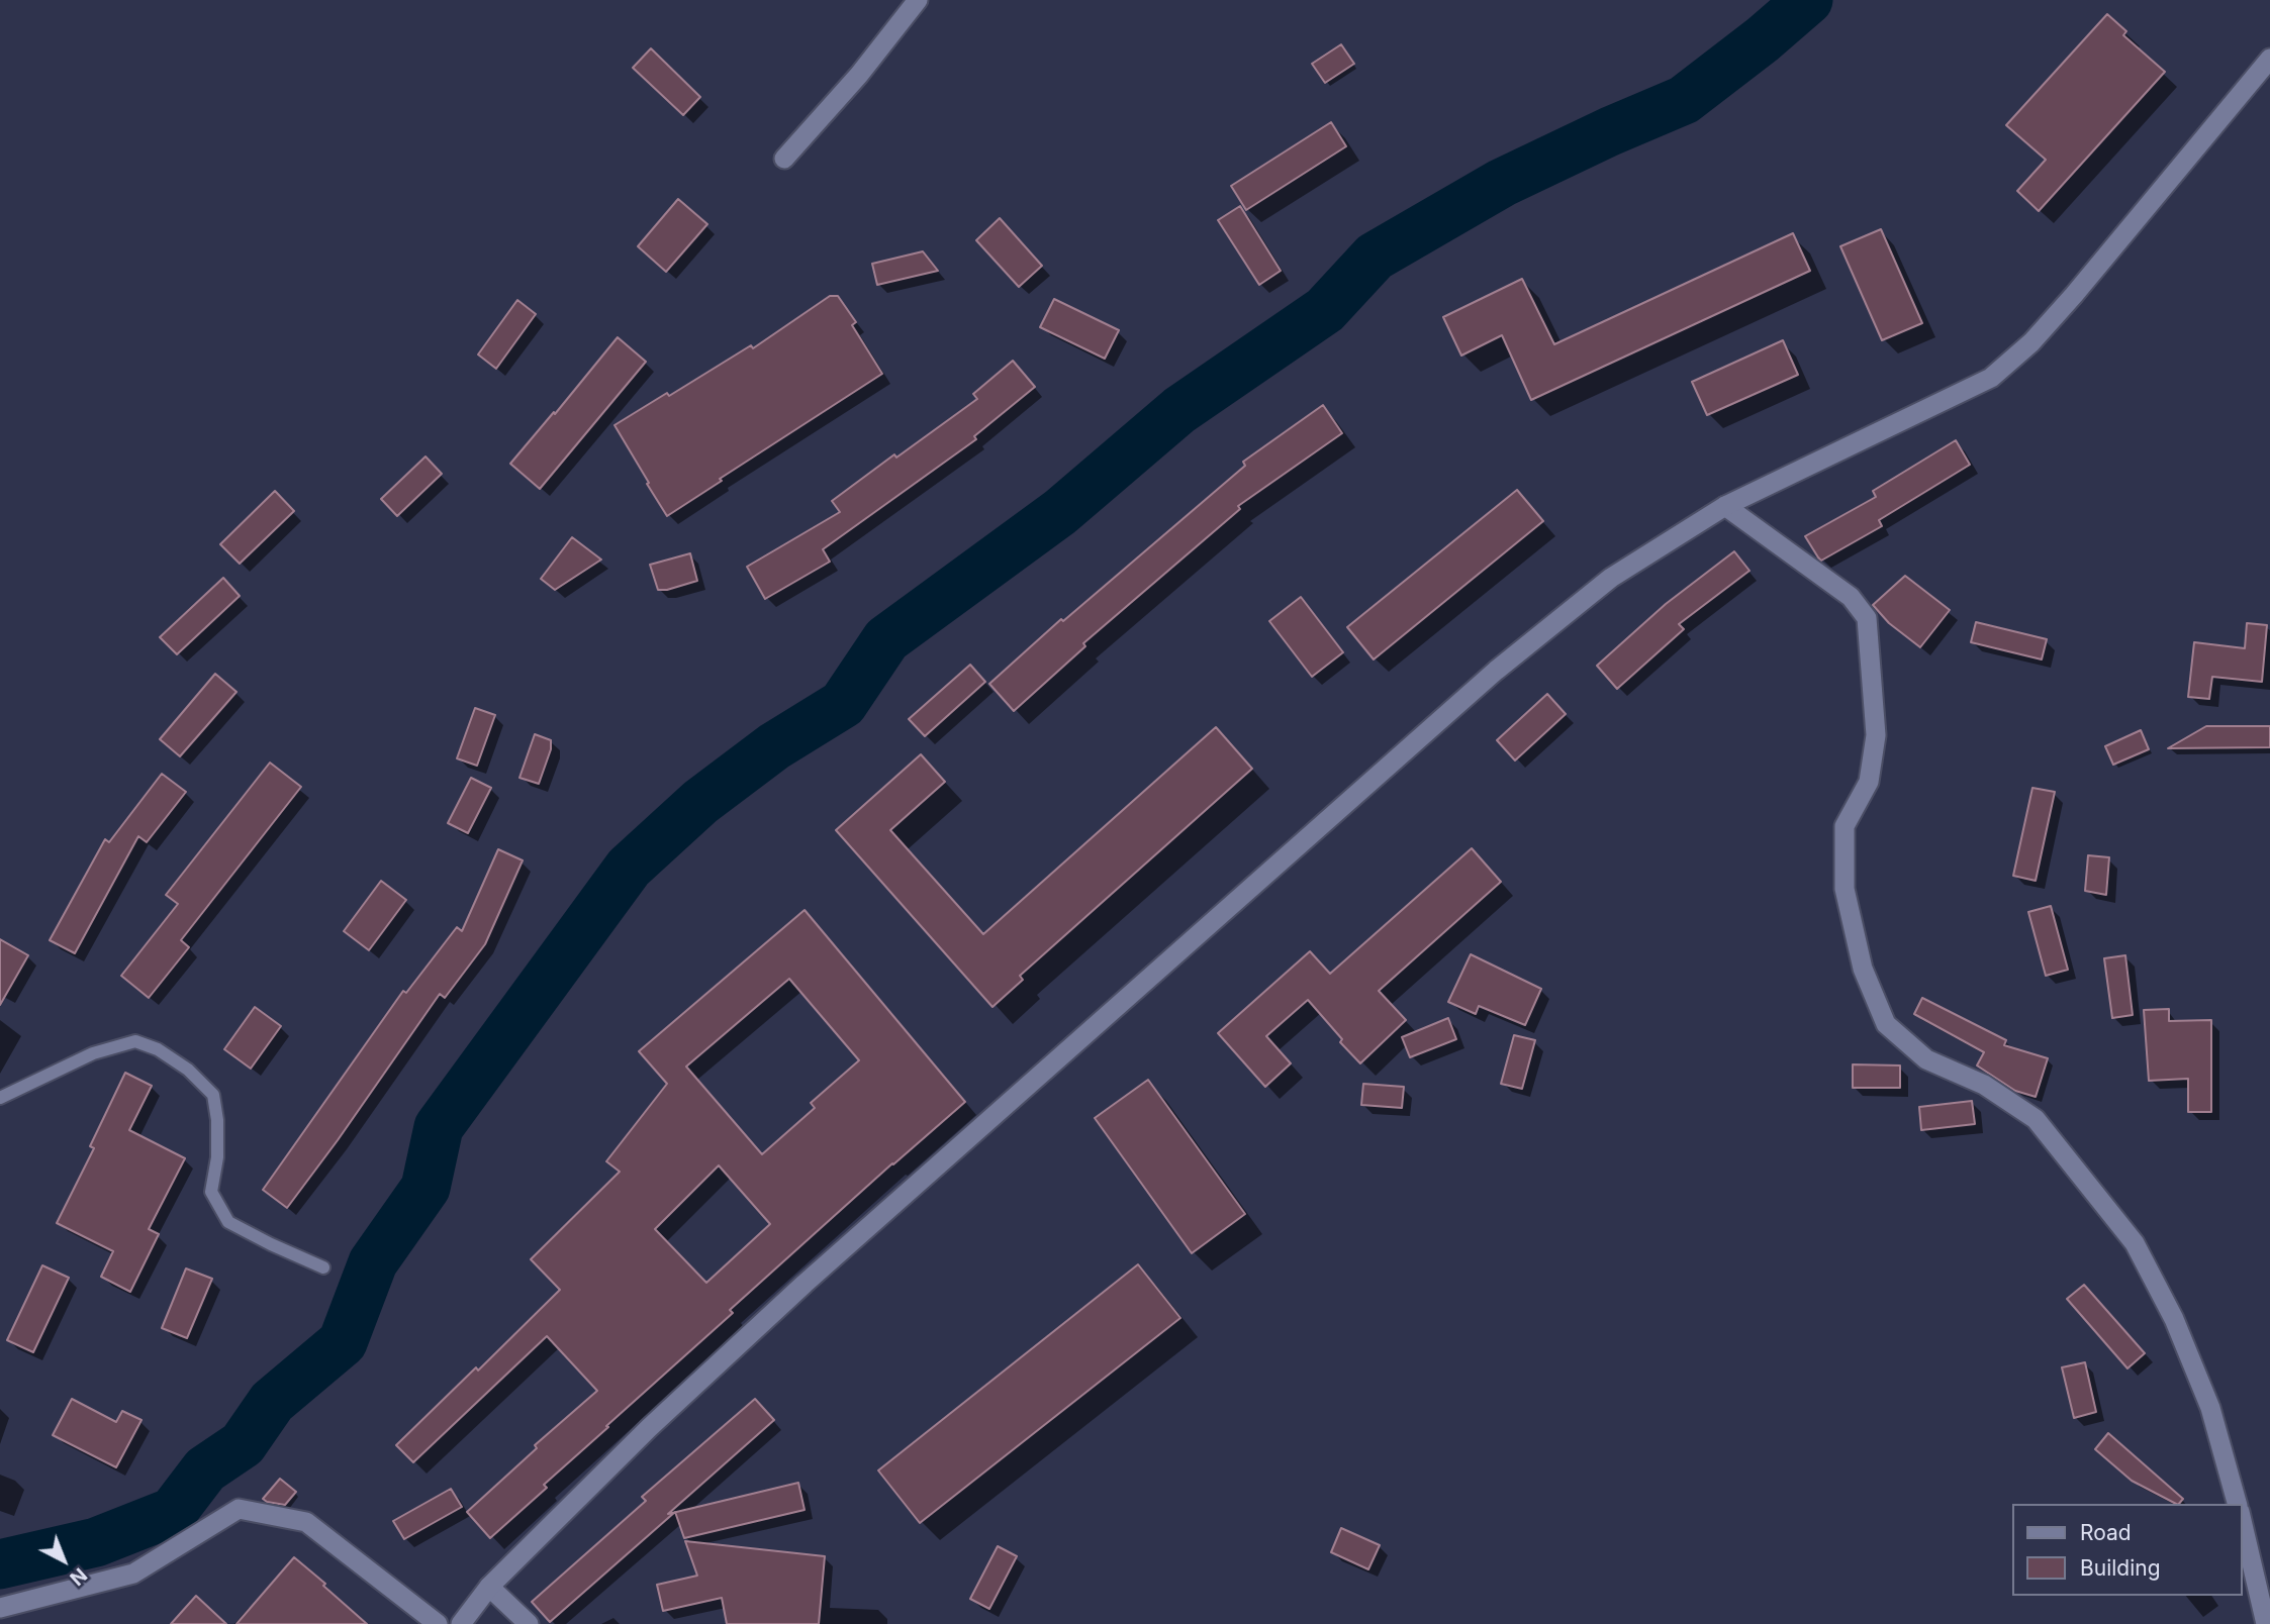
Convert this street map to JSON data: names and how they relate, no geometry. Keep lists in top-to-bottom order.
{
  "legend": ["Road", "Building"],
  "north": "bottom right"
}
